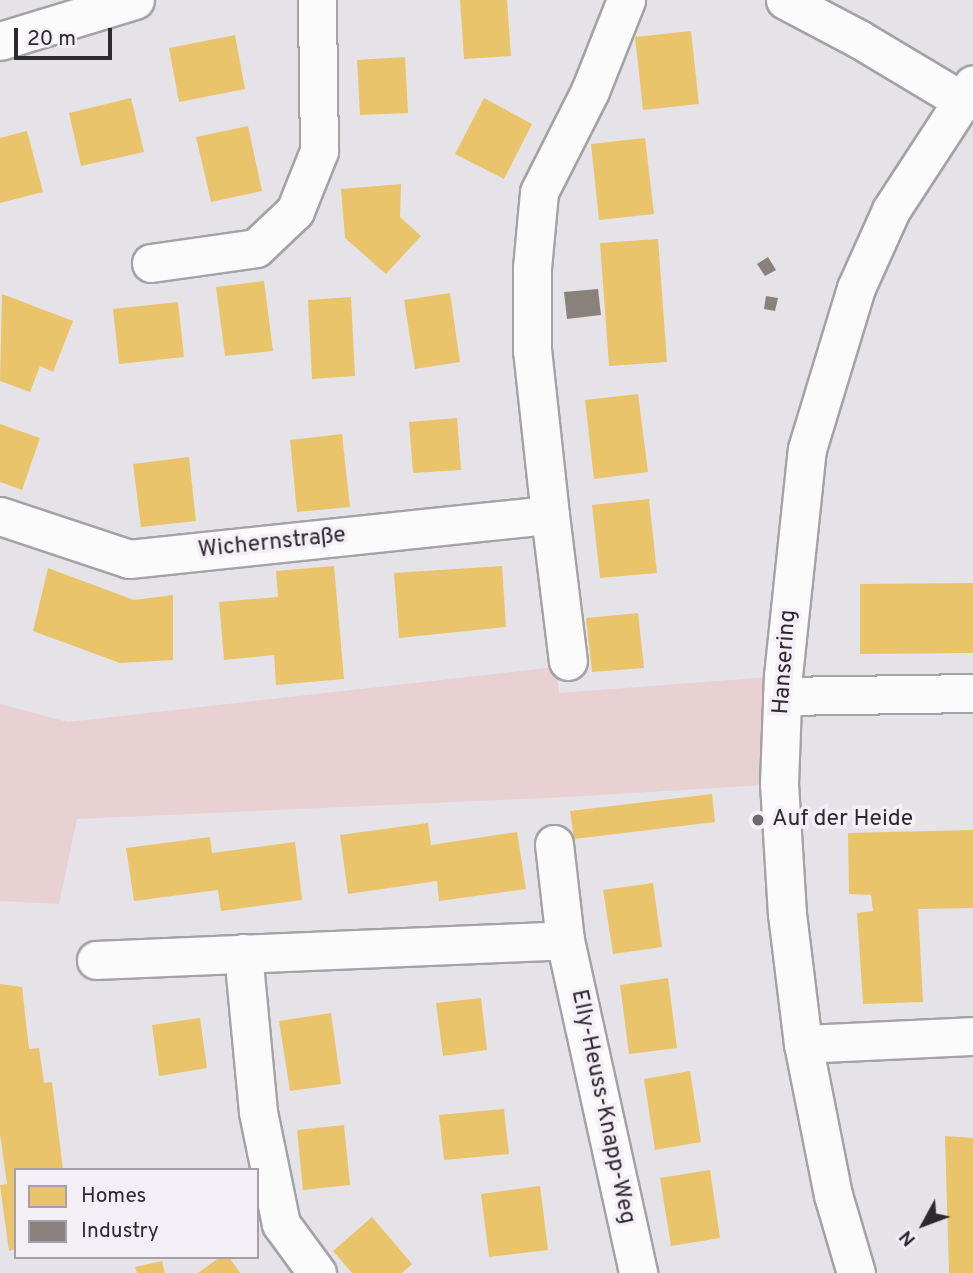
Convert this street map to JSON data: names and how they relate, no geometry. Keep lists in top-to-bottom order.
{
  "streets": {
    "street": ["Wichernstraße", "Hansering", "Elly-Heuss-Knapp-Weg"]
  },
  "places": ["Auf der Heide"],
  "legend": ["Homes", "Industry"],
  "scale_bar": "20 m",
  "north": "bottom left"
}
